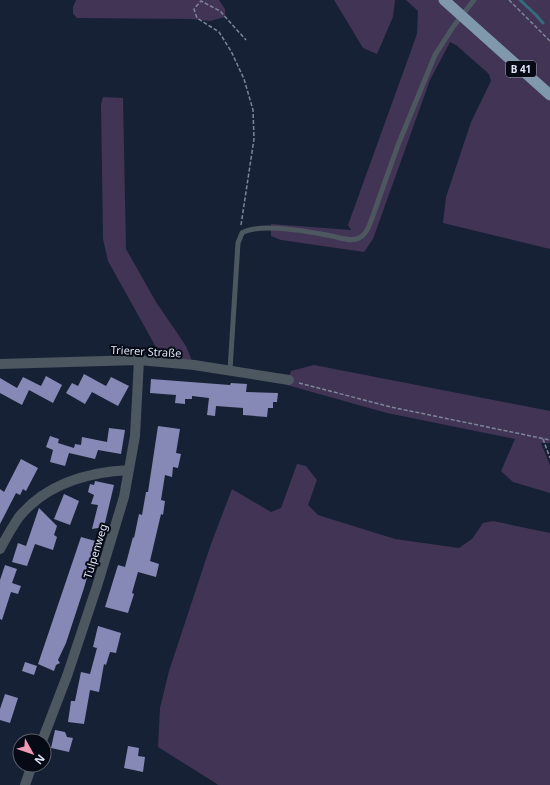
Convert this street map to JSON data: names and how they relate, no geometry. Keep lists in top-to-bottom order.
{
  "streets": {
    "highway": ["B 41"],
    "street": ["Trierer Straße", "Tulpenweg"]
  },
  "crossings": [
    ["Trierer Straße", "Tulpenweg"]
  ],
  "north": "bottom right"
}
